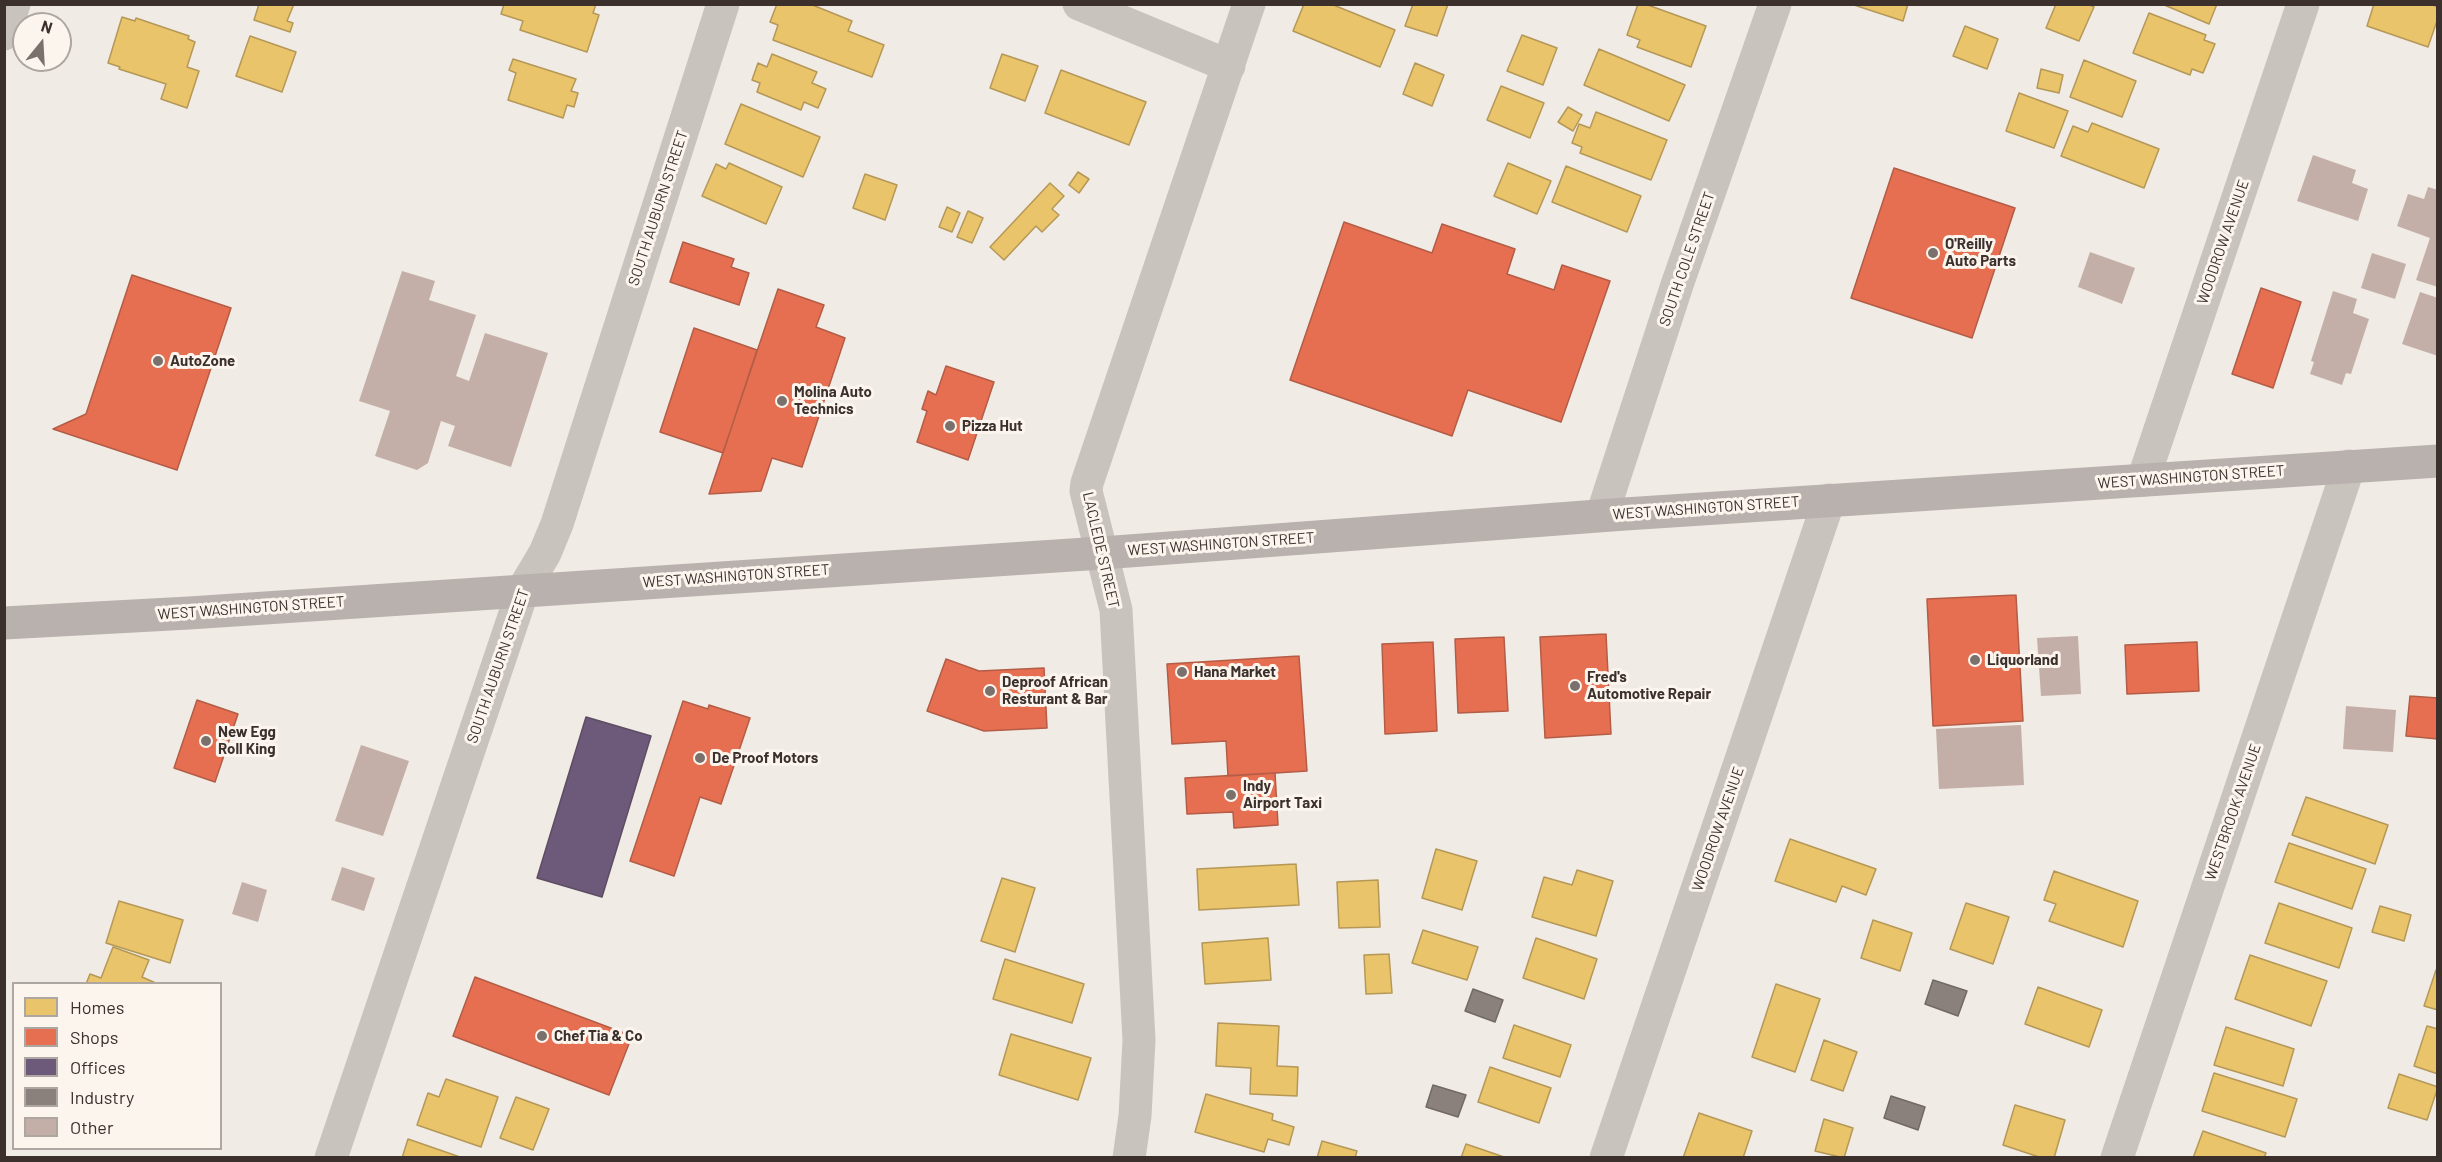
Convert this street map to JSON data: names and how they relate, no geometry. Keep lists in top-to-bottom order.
{
  "streets": {
    "main road": ["WEST WASHINGTON STREET"],
    "street": [
      "SOUTH AUBURN STREET",
      "WOODROW AVENUE",
      "SOUTH COLE STREET",
      "LACLEDE STREET",
      "WESTBROOK AVENUE"
    ]
  },
  "crossings": [
    ["SOUTH AUBURN STREET", "WEST WASHINGTON STREET"],
    ["WOODROW AVENUE", "WEST WASHINGTON STREET"],
    ["SOUTH COLE STREET", "WEST WASHINGTON STREET"],
    ["WEST WASHINGTON STREET", "LACLEDE STREET"],
    ["WEST WASHINGTON STREET", "WESTBROOK AVENUE"]
  ],
  "places": [
    "O'Reilly Auto Parts",
    "AutoZone",
    "Molina Auto Technics",
    "Pizza Hut",
    "Liquorland",
    "Hana Market",
    "Fred's Automotive Repair",
    "Deproof African Resturant & Bar",
    "New Egg Roll King",
    "De Proof Motors",
    "Indy Airport Taxi",
    "Chef Tia & Co"
  ],
  "legend": [
    "Homes",
    "Shops",
    "Offices",
    "Industry",
    "Other"
  ],
  "north": "top"
}
